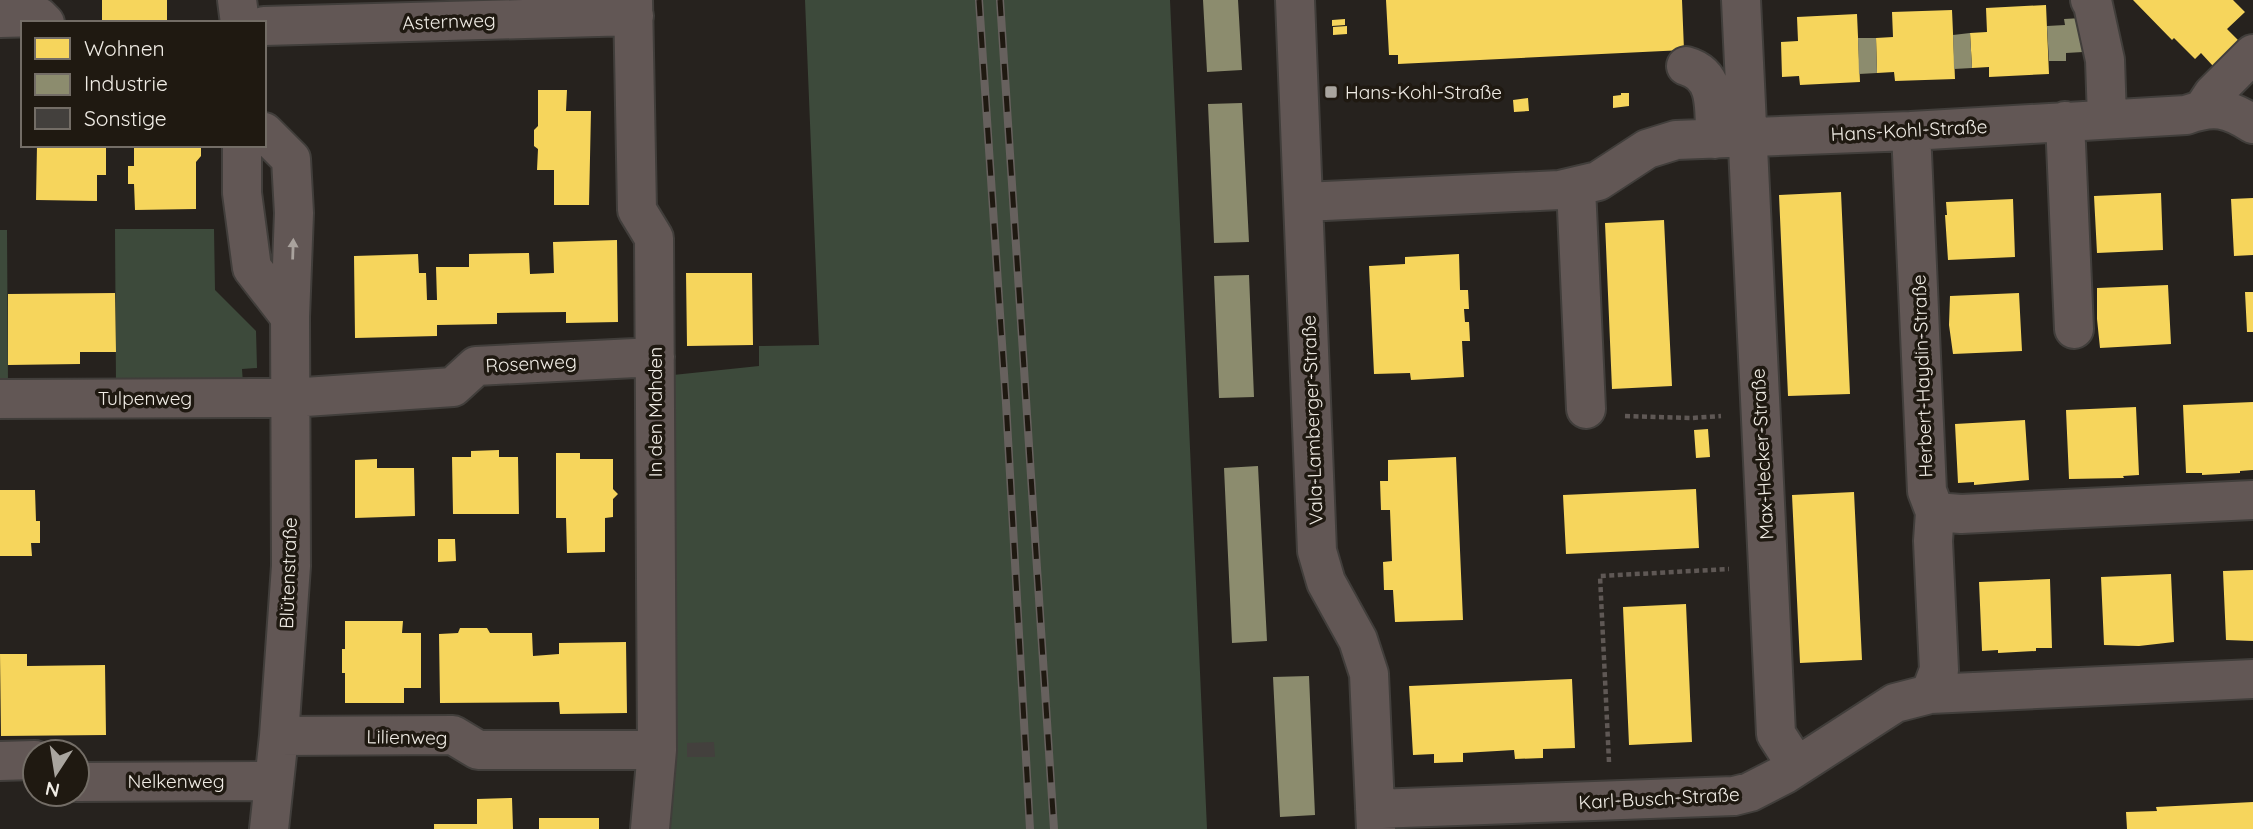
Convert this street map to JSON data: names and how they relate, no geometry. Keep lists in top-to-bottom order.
{
  "streets": {
    "street": [
      "Asternweg",
      "Hans-Kohl-Straße",
      "Rosenweg",
      "Herbert-Haydin-Straße",
      "Tulpenweg",
      "In den Mahden",
      "Vala-Lamberger-Straße",
      "Max-Hecker-Straße",
      "Blütenstraße",
      "Lilienweg",
      "Nelkenweg",
      "Karl-Busch-Straße"
    ]
  },
  "crossings": [
    ["Asternweg", "In den Mahden"],
    ["Hans-Kohl-Straße", "Herbert-Haydin-Straße"],
    ["Hans-Kohl-Straße", "Vala-Lamberger-Straße"],
    ["Hans-Kohl-Straße", "Max-Hecker-Straße"],
    ["Rosenweg", "Tulpenweg"],
    ["Rosenweg", "In den Mahden"],
    ["Rosenweg", "Blütenstraße"],
    ["Herbert-Haydin-Straße", "Karl-Busch-Straße"],
    ["Tulpenweg", "Blütenstraße"],
    ["In den Mahden", "Lilienweg"],
    ["Vala-Lamberger-Straße", "Karl-Busch-Straße"],
    ["Max-Hecker-Straße", "Karl-Busch-Straße"],
    ["Blütenstraße", "Lilienweg"],
    ["Blütenstraße", "Nelkenweg"]
  ],
  "places": {
    "transit": ["Hans-Kohl-Straße"]
  },
  "legend": ["Wohnen", "Industrie", "Sonstige"],
  "north": "bottom"
}
